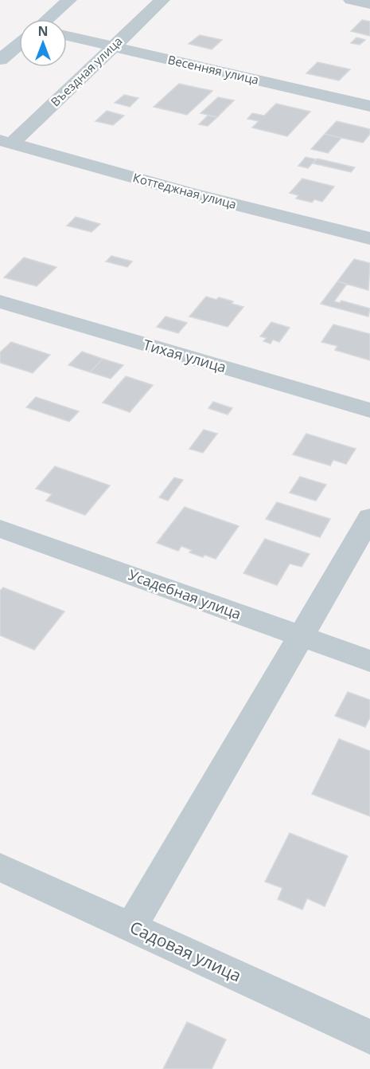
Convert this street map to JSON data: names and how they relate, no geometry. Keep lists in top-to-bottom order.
{
  "streets": {
    "street": [
      "Весенняя улица",
      "Въездная улица",
      "Коттеджная улица",
      "Тихая улица",
      "Усадебная улица",
      "Садовая улица"
    ]
  },
  "crossings": [
    ["Весенняя улица", "Въездная улица"],
    ["Въездная улица", "Коттеджная улица"]
  ],
  "north": "top"
}
